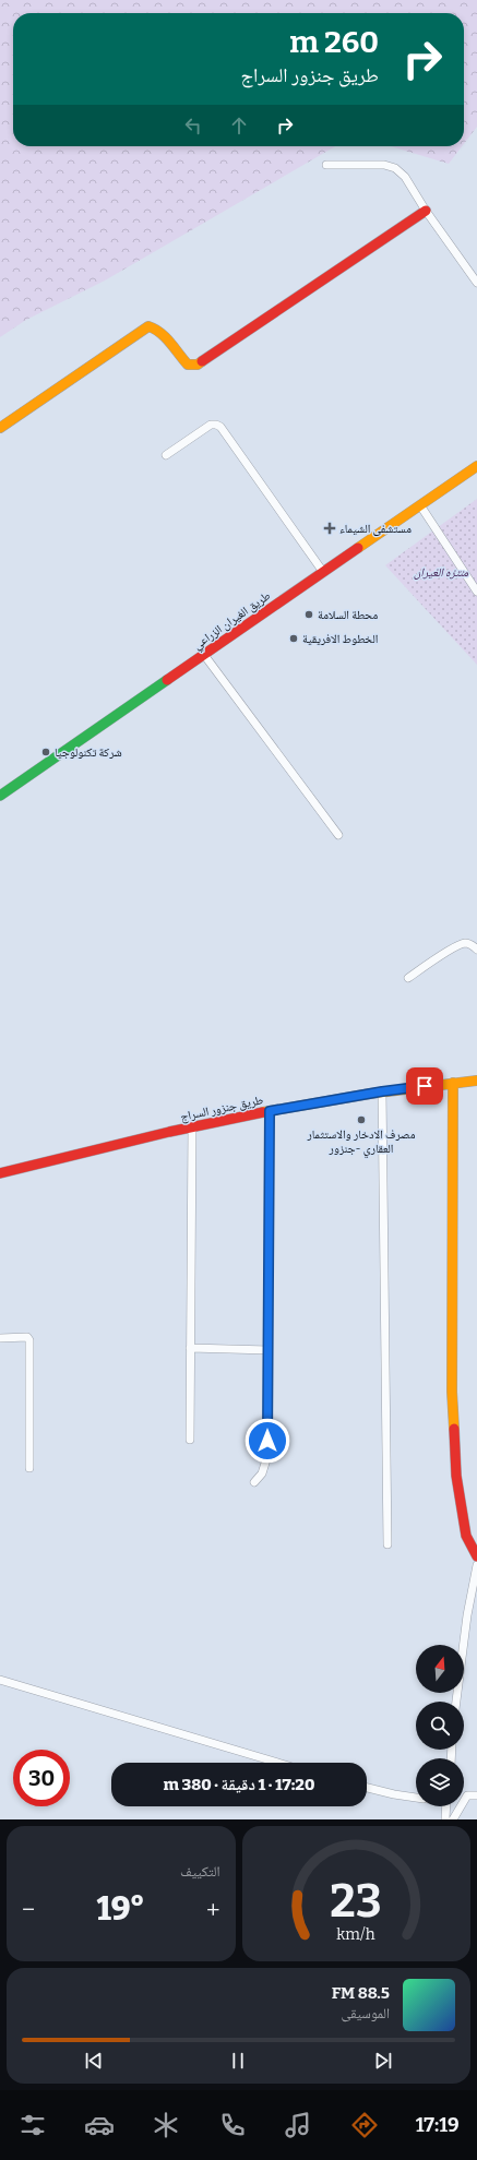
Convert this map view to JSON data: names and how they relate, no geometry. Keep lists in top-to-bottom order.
{
  "streets": {
    "street": ["طريق الغيران الزراعي", "طريق جنزور السراج"]
  },
  "parks": ["منتزه الغيران"],
  "places": {
    "health": ["مستشفى الشيماء"],
    "other": [
      "محطة السلامة",
      "الخطوط الافريقية",
      "شركة تكنولوجيا",
      "مصرف الادخار والاستثمار العقاري -جنزور"
    ]
  },
  "north": "top",
  "page": {
    "turn": ["260 m", "طريق جنزور السراج"],
    "limit": "30",
    "trip": "17:20 · 1 دقيقة · 380 m",
    "tile": "التكييف",
    "heat": ["−", "19°", "+"],
    "song": ["88.5 FM", "الموسيقى"],
    "tabs": "17:19",
    "gauge": ["23", "km/h"]
  }
}
